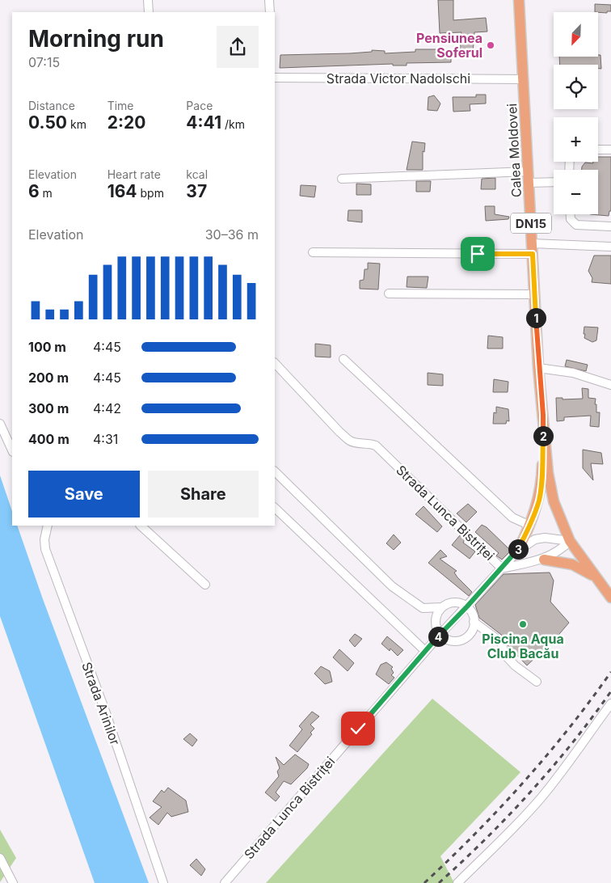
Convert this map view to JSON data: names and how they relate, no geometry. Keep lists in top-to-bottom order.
{
  "streets": {
    "main road": ["Calea Moldovei", "DN15"],
    "street": ["Strada Victor Nadolschi", "Strada Lunca Bistriței", "Strada Arinilor"]
  },
  "crossings": [
    ["Strada Victor Nadolschi", "Calea Moldovei"]
  ],
  "places": ["Pensiunea Soferul", "Piscina Aqua Club Bacău"],
  "north": "bottom left",
  "page": {
    "map_buttons": ["+", "−"],
    "heading": ["Morning run", "07:15"],
    "stats": [
      ["Distance", "0.50 km"],
      ["Time", "2:20"],
      ["Pace", "4:41 /km"],
      ["Elevation", "6 m"],
      ["Heart rate", "164 bpm"],
      ["kcal", "37"]
    ],
    "chart": ["Elevation", "30–36 m"],
    "pins": [
      "1",
      "2",
      "3",
      "4"
    ],
    "list": [
      {
        "name": "100 m",
        "note": "4:45"
      },
      {
        "name": "200 m",
        "note": "4:45"
      },
      {
        "name": "300 m",
        "note": "4:42"
      },
      {
        "name": "400 m",
        "note": "4:31"
      }
    ],
    "buttons": ["Save", "Share"]
  }
}
